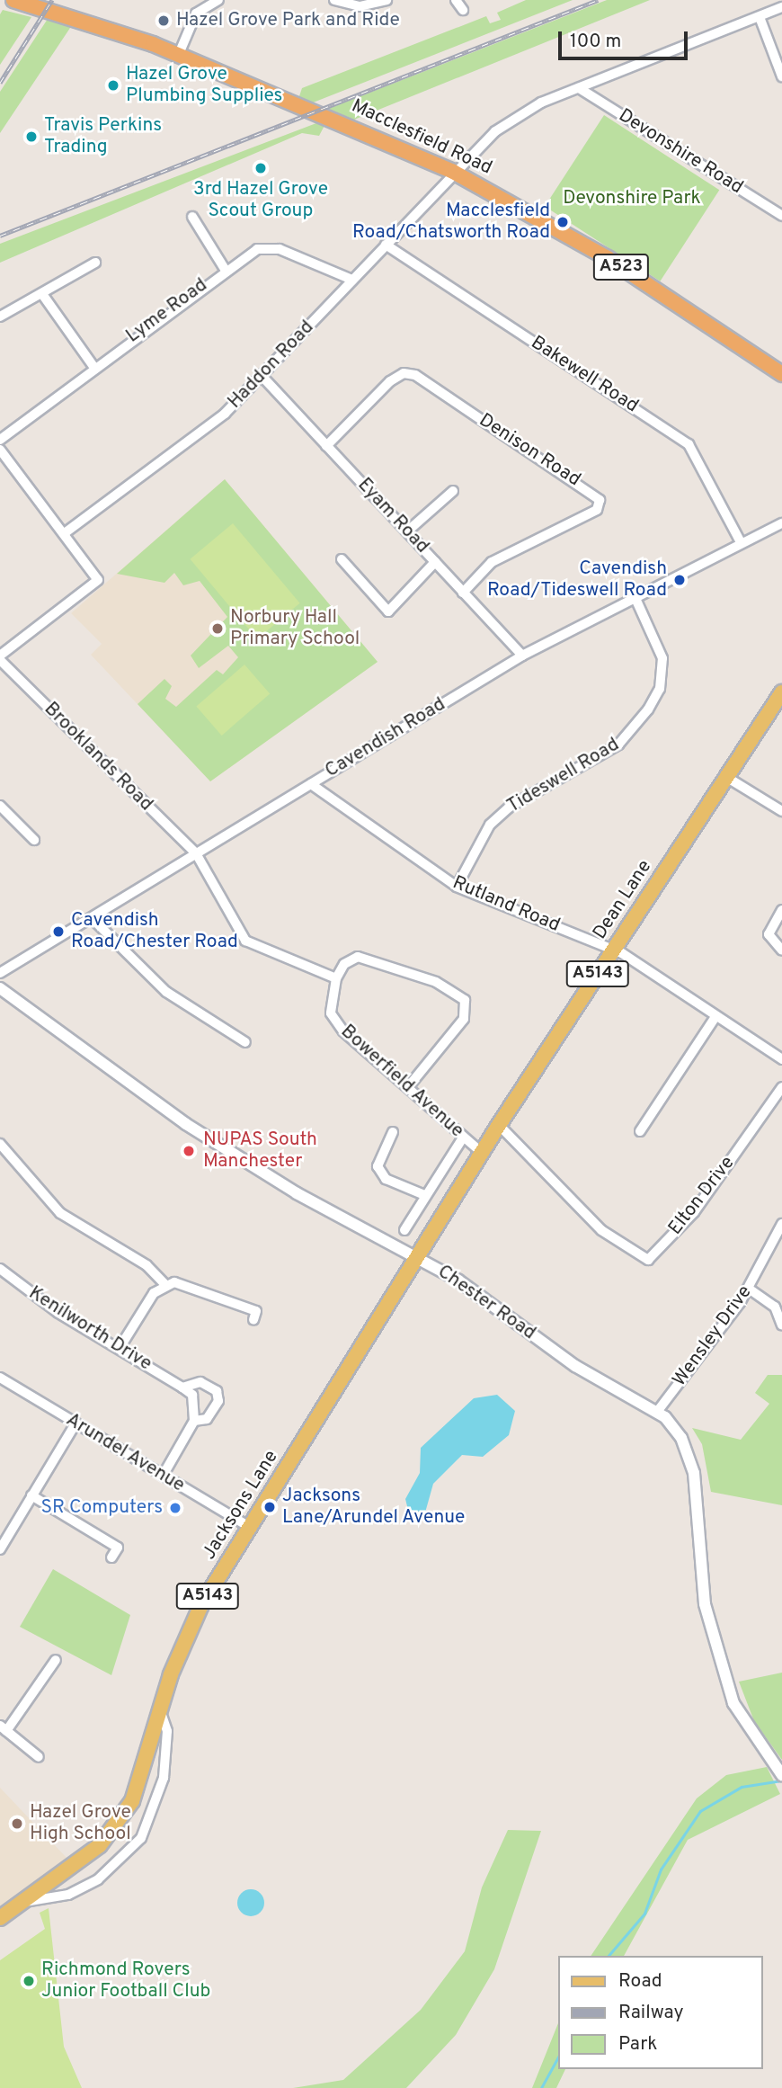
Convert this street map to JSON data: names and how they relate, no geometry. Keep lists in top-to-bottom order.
{
  "streets": {
    "highway": ["Macclesfield Road", "A523"],
    "main road": ["Dean Lane", "A5143", "Jacksons Lane"],
    "street": [
      "Devonshire Road",
      "Lyme Road",
      "Haddon Road",
      "Bakewell Road",
      "Denison Road",
      "Eyam Road",
      "Cavendish Road",
      "Brooklands Road",
      "Tideswell Road",
      "Rutland Road",
      "Bowerfield Avenue",
      "Elton Drive",
      "Chester Road",
      "Kenilworth Drive",
      "Wensley Drive",
      "Arundel Avenue"
    ]
  },
  "crossings": [
    ["Macclesfield Road", "Haddon Road"],
    ["Devonshire Road", "Haddon Road"],
    ["Lyme Road", "Haddon Road"],
    ["Haddon Road", "Bakewell Road"],
    ["Haddon Road", "Eyam Road"],
    ["Bakewell Road", "Cavendish Road"],
    ["Denison Road", "Eyam Road"],
    ["Eyam Road", "Cavendish Road"],
    ["Cavendish Road", "Brooklands Road"],
    ["Cavendish Road", "Tideswell Road"],
    ["Cavendish Road", "Rutland Road"],
    ["Tideswell Road", "Rutland Road"],
    ["Dean Lane", "Rutland Road"],
    ["Dean Lane", "Bowerfield Avenue"],
    ["Dean Lane", "Elton Drive"],
    ["Dean Lane", "Chester Road"],
    ["Dean Lane", "Jacksons Lane"],
    ["Chester Road", "Wensley Drive"],
    ["Chester Road", "Jacksons Lane"],
    ["Kenilworth Drive", "Arundel Avenue"],
    ["Arundel Avenue", "Jacksons Lane"]
  ],
  "parks": ["Devonshire Park"],
  "places": [
    "Hazel Grove Park and Ride",
    "Hazel Grove Plumbing Supplies",
    "Travis Perkins Trading",
    "3rd Hazel Grove Scout Group",
    "Macclesfield Road/Chatsworth Road",
    "Cavendish Road/Tideswell Road",
    "Norbury Hall Primary School",
    "Cavendish Road/Chester Road",
    "NUPAS South Manchester",
    "Jacksons Lane/Arundel Avenue",
    "SR Computers",
    "Hazel Grove High School",
    "Richmond Rovers Junior Football Club"
  ],
  "legend": ["Road", "Railway", "Park"],
  "scale_bar": "100 m"
}
